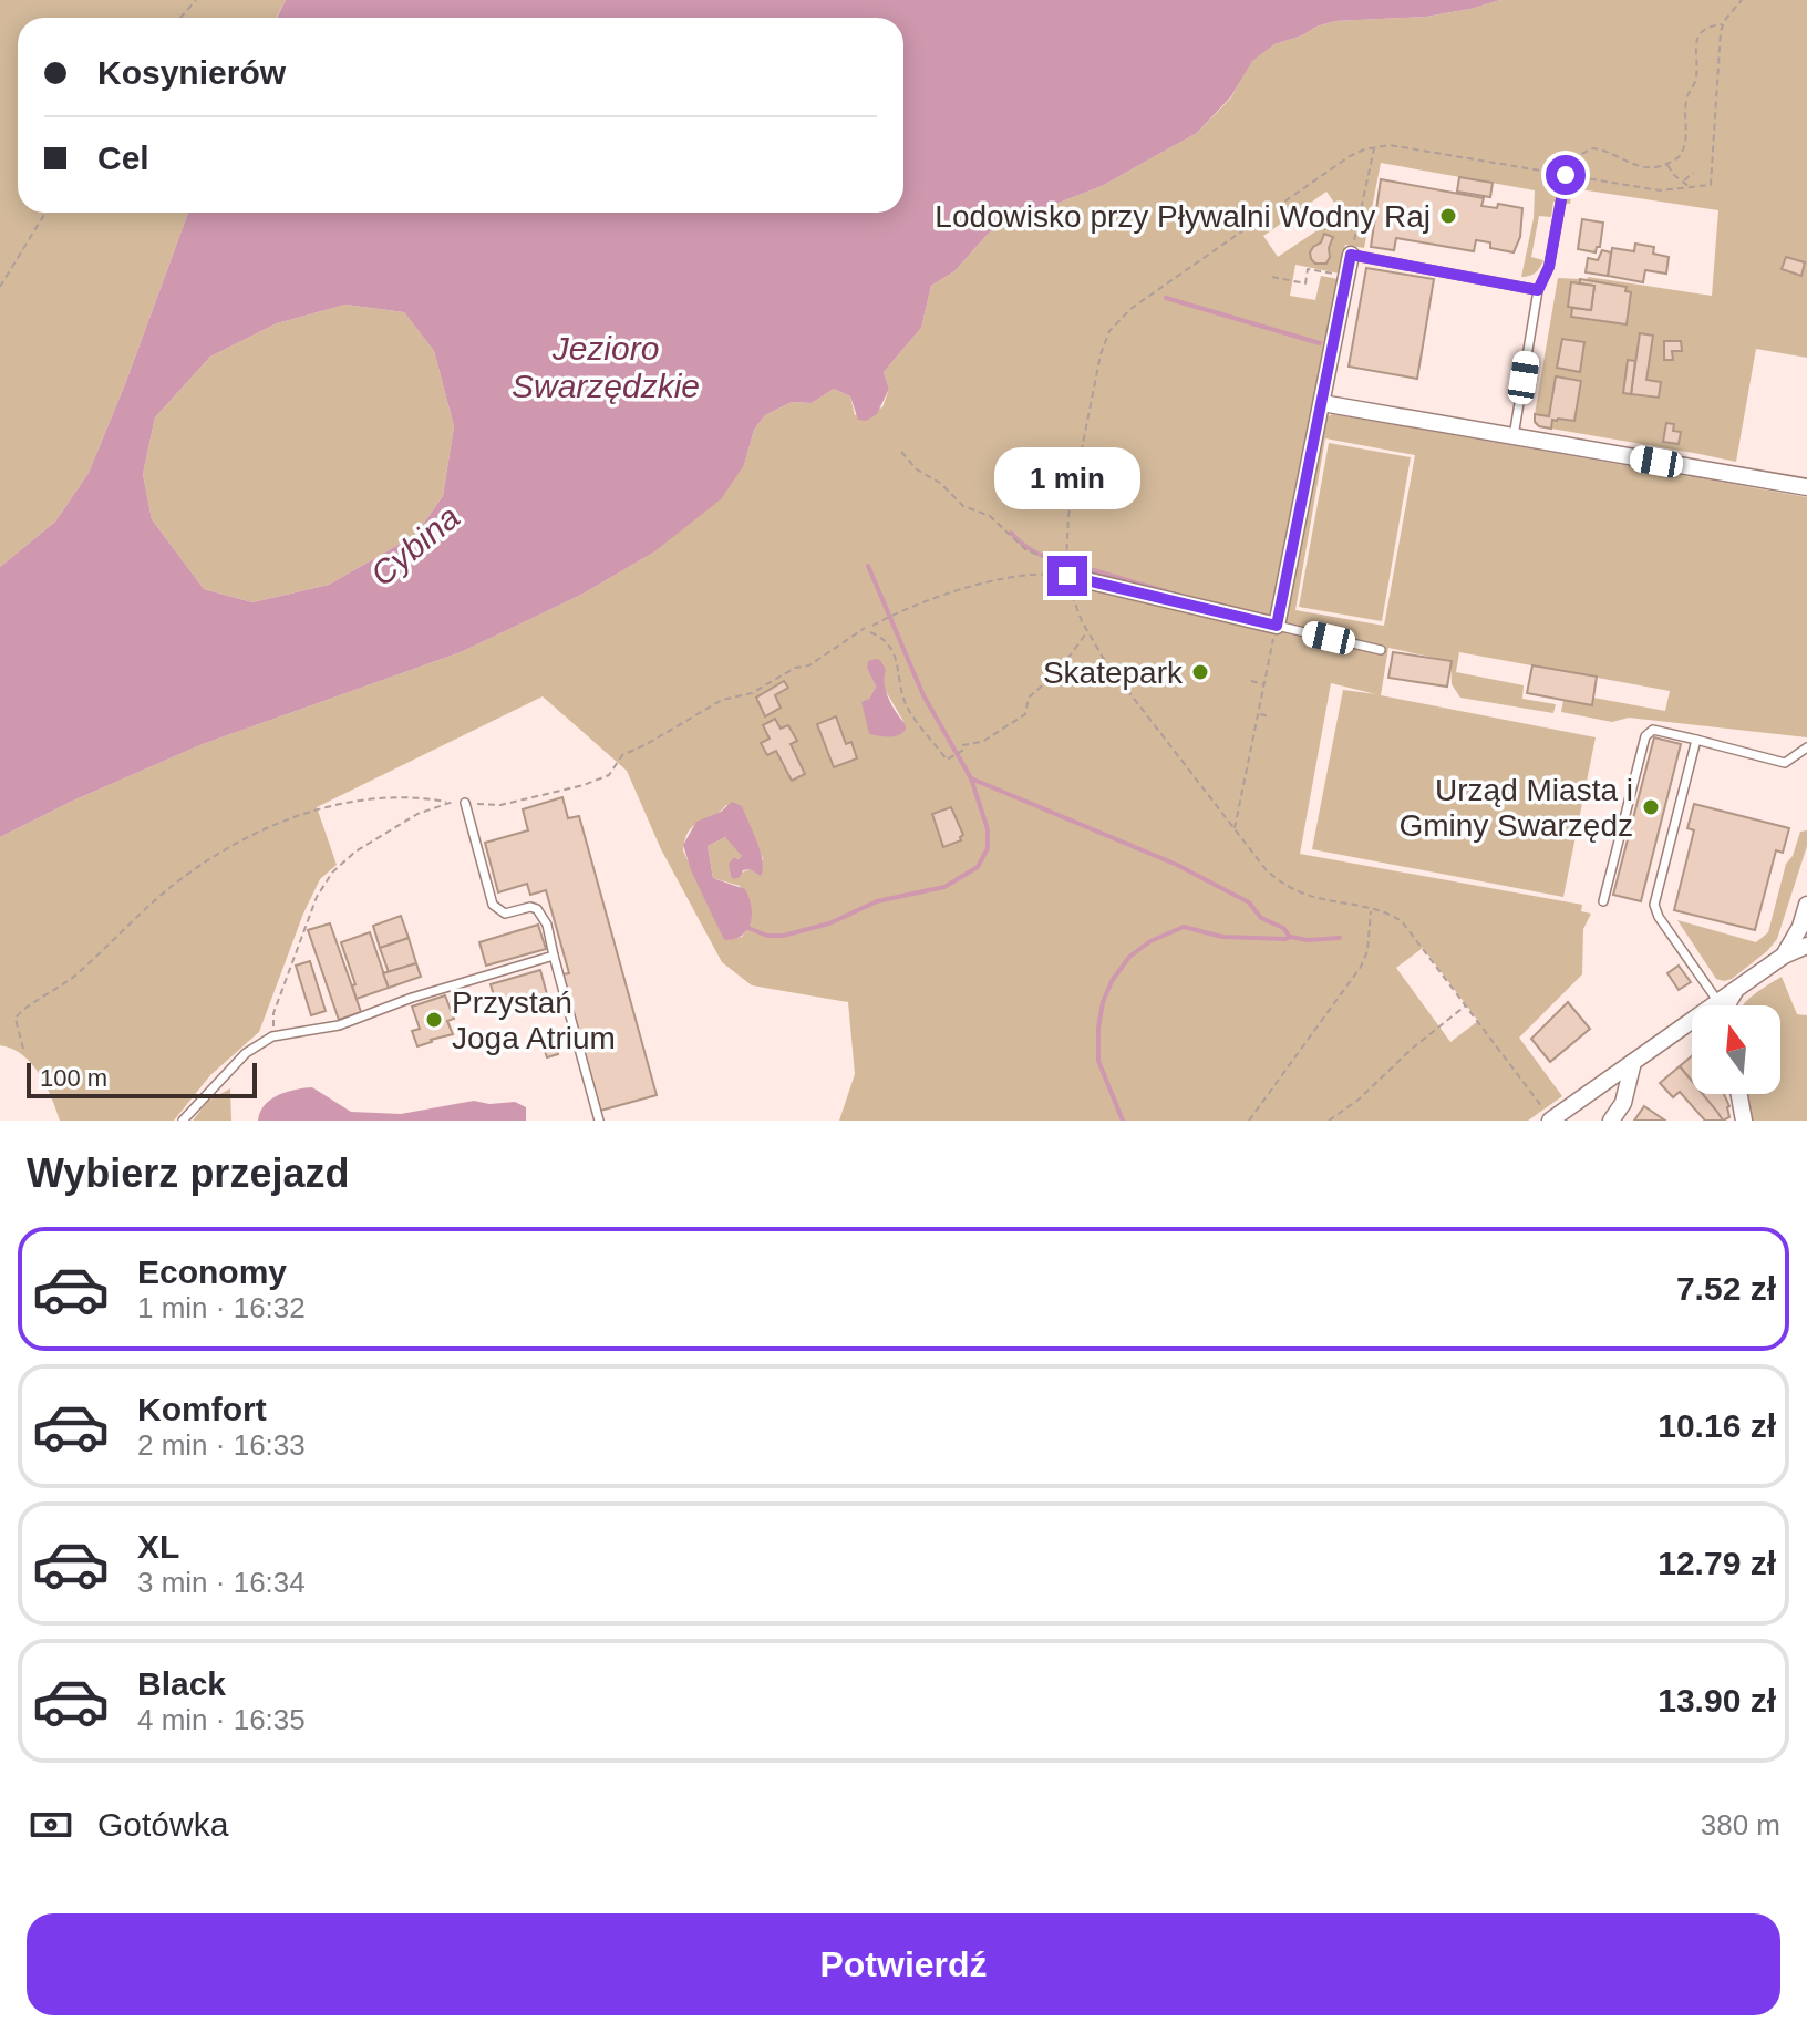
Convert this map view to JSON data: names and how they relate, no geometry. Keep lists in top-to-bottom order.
{
  "water": ["Jezioro Swarzędzkie", "Cybina"],
  "places": [
    "Lodowisko przy Pływalni Wodny Raj",
    "Skatepark",
    "Urząd Miasta i Gminy Swarzędz",
    "Przystań Joga Atrium"
  ],
  "scale_bar": "100 m",
  "north": "top",
  "page": {
    "banner": ["Kosynierów", "Cel"],
    "bubble": "1 min",
    "scale": "100 m",
    "heading": "Wybierz przejazd",
    "list": [
      {
        "name": "Economy",
        "note": "1 min · 16:32",
        "value": "7.52 zł"
      },
      {
        "name": "Komfort",
        "note": "2 min · 16:33",
        "value": "10.16 zł"
      },
      {
        "name": "XL",
        "note": "3 min · 16:34",
        "value": "12.79 zł"
      },
      {
        "name": "Black",
        "note": "4 min · 16:35",
        "value": "13.90 zł"
      }
    ],
    "pay": ["Gotówka", "380 m"],
    "buttons": "Potwierdź"
  }
}
